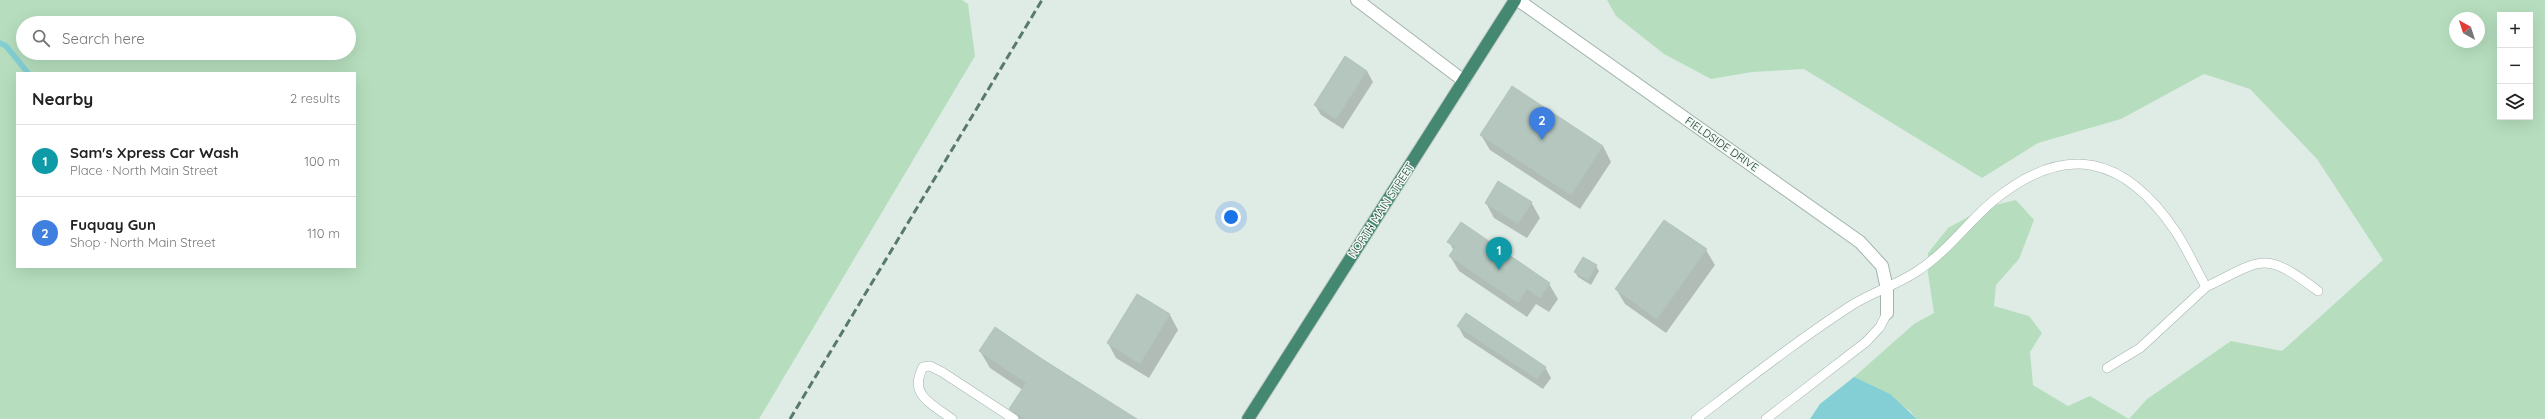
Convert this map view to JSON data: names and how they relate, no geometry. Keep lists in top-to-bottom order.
{
  "streets": {
    "highway": ["NORTH MAIN STREET"],
    "street": ["FIELDSIDE DRIVE"]
  },
  "north": "top left",
  "page": {
    "map_buttons": ["+", "−"],
    "search": "Search here",
    "heading": ["Nearby", "2 results"],
    "pins": ["2", "1"],
    "list": [
      {
        "mark": "1",
        "name": "Sam's Xpress Car Wash",
        "note": "Place · North Main Street",
        "value": "100 m"
      },
      {
        "mark": "2",
        "name": "Fuquay Gun",
        "note": "Shop · North Main Street",
        "value": "110 m"
      }
    ]
  }
}
